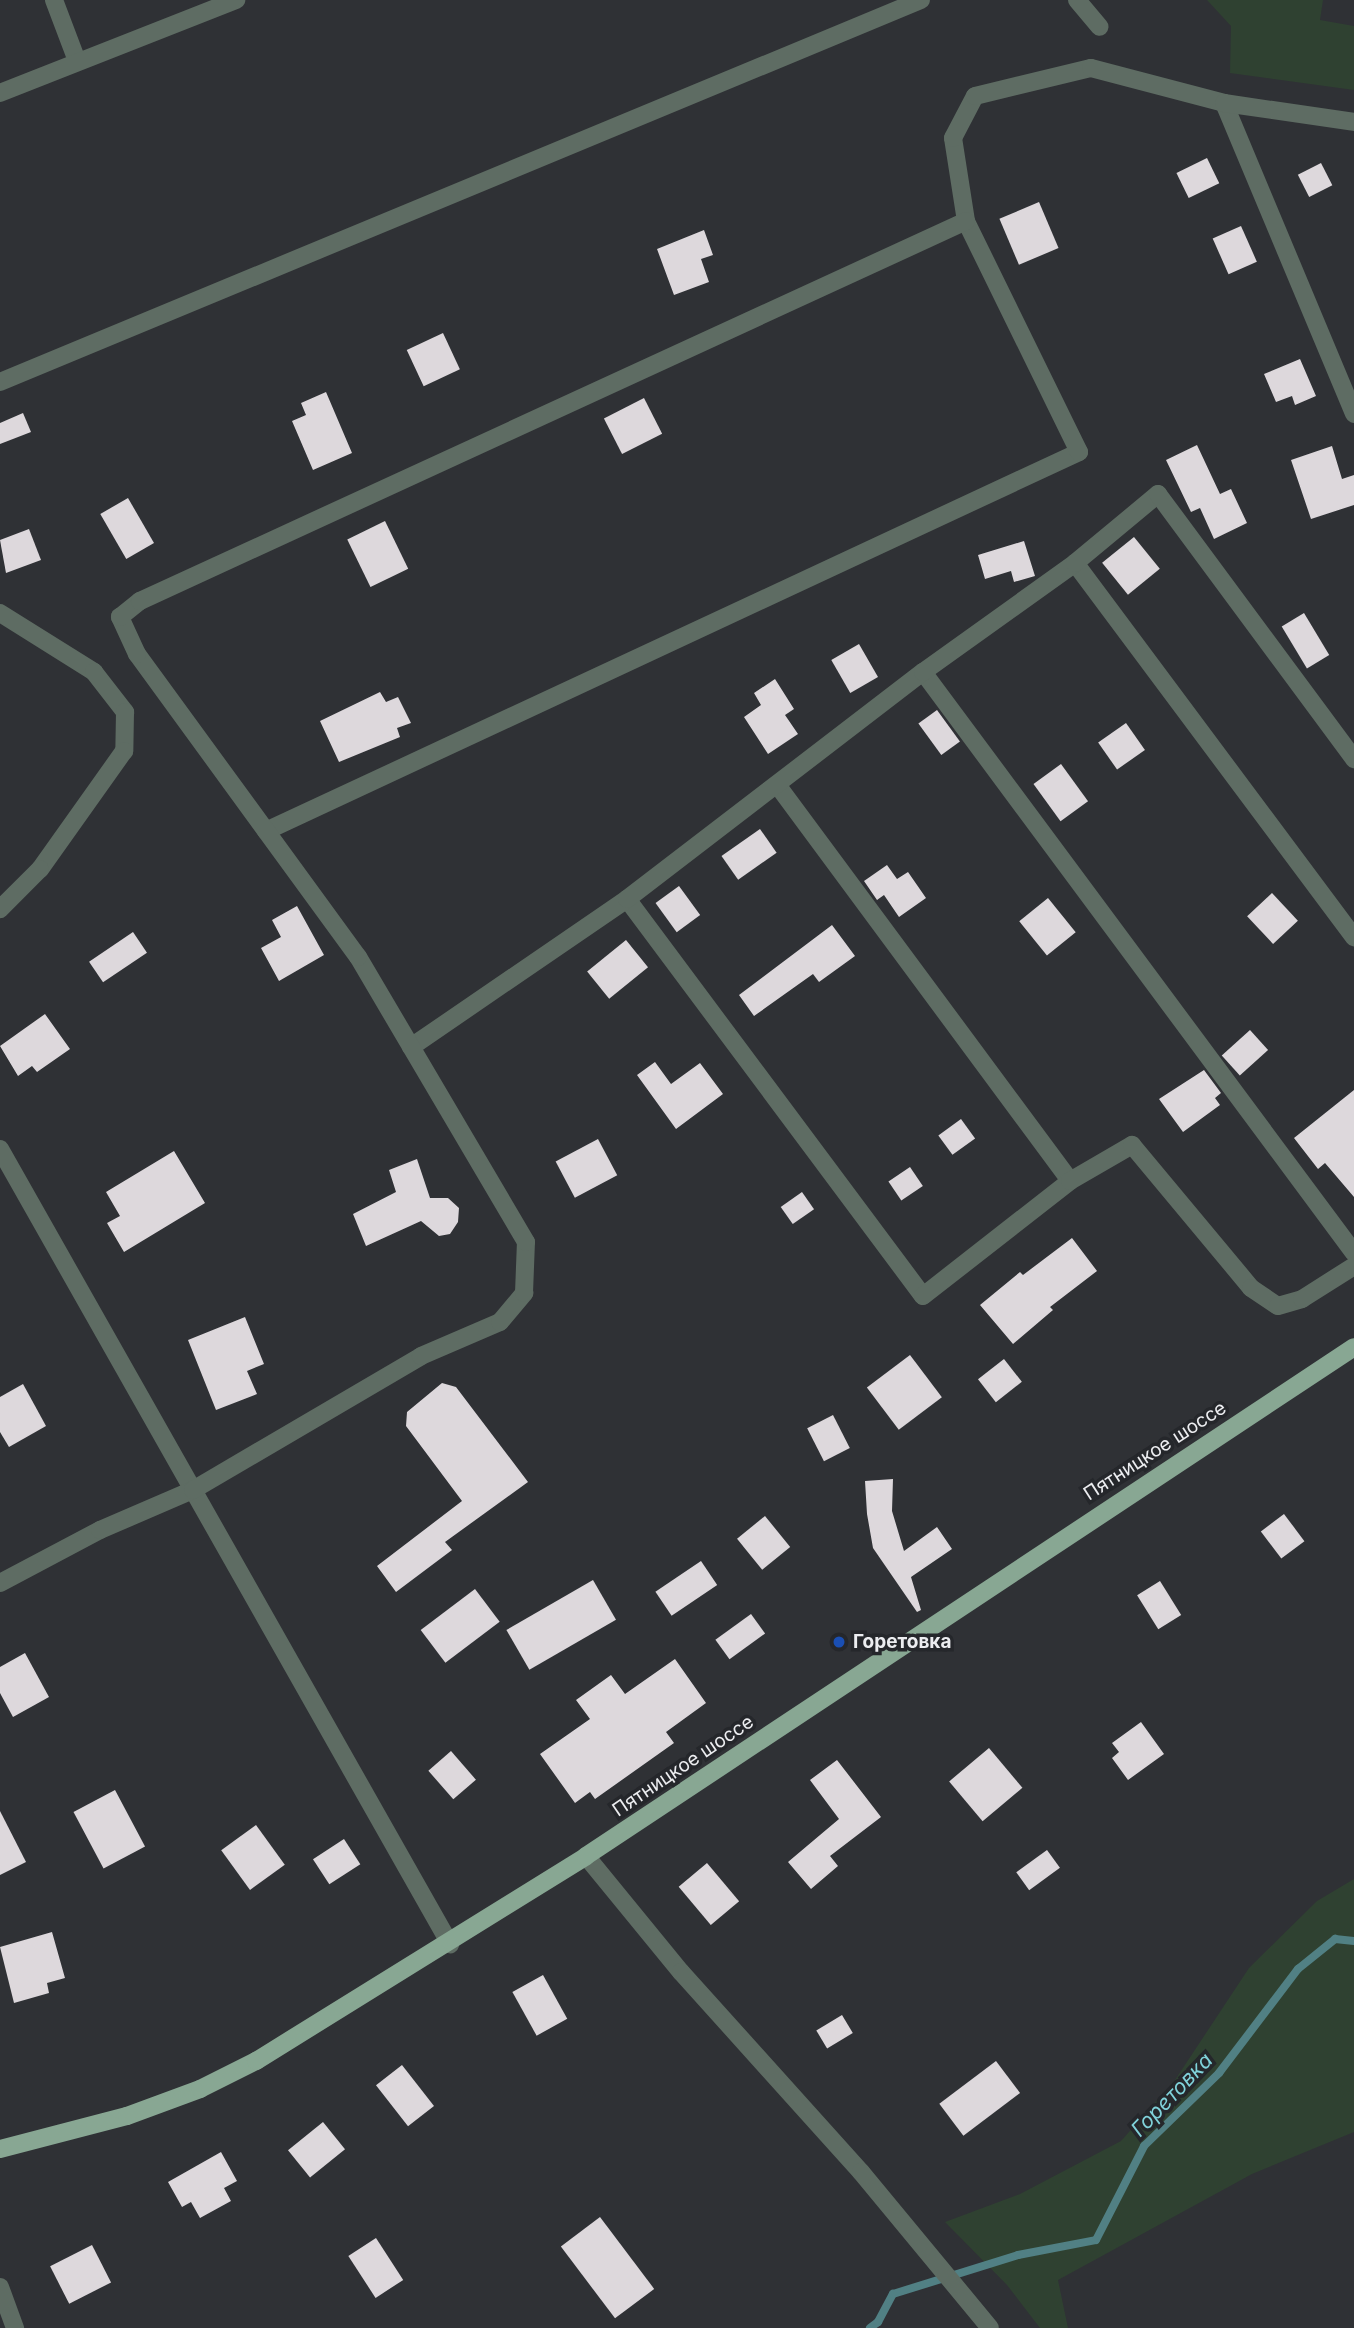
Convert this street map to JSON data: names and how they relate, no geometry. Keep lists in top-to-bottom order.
{
  "streets": {
    "main road": ["Пятницкое шоссе"]
  },
  "water": ["Горетовка"],
  "places": ["Горетовка"]
}
